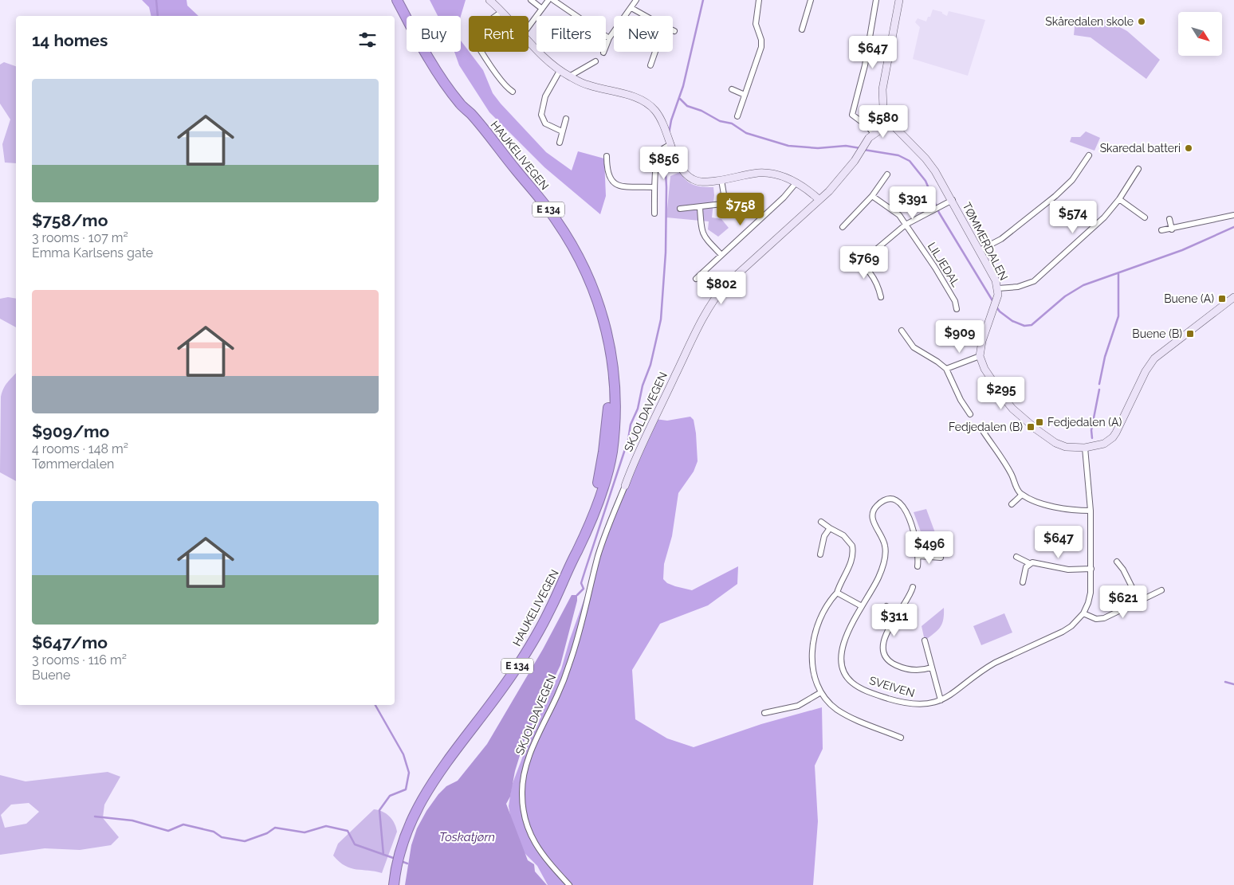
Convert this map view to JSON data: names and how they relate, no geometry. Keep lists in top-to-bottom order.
{
  "streets": {
    "highway": ["HAUKELIVEGEN", "E 134"],
    "street": [
      "TØMMERDALEN",
      "LILJEDAL",
      "SKJOLDAVEGEN",
      "SVEIVEN"
    ]
  },
  "crossings": [
    ["TØMMERDALEN", "SKJOLDAVEGEN"]
  ],
  "water": ["Toskatjørn"],
  "places": {
    "other": ["Skåredalen skole", "Skaredal batteri"],
    "transit": [
      "Buene (A)",
      "Buene (B)",
      "Fedjedalen (A)",
      "Fedjedalen (B)"
    ]
  },
  "north": "bottom right",
  "page": {
    "chip": [
      "Buy",
      "Rent",
      "Filters",
      "New"
    ],
    "heading": "14 homes",
    "price": [
      "$647",
      "$580",
      "$856",
      "$391",
      "$758",
      "$574",
      "$769",
      "$802",
      "$909",
      "$295",
      "$647",
      "$496",
      "$621",
      "$311"
    ],
    "list": [
      {
        "name": "$758/mo",
        "note": "3 rooms · 107 m² · Emma Karlsens gate"
      },
      {
        "name": "$909/mo",
        "note": "4 rooms · 148 m² · Tømmerdalen"
      },
      {
        "name": "$647/mo",
        "note": "3 rooms · 116 m² · Buene"
      }
    ]
  }
}
